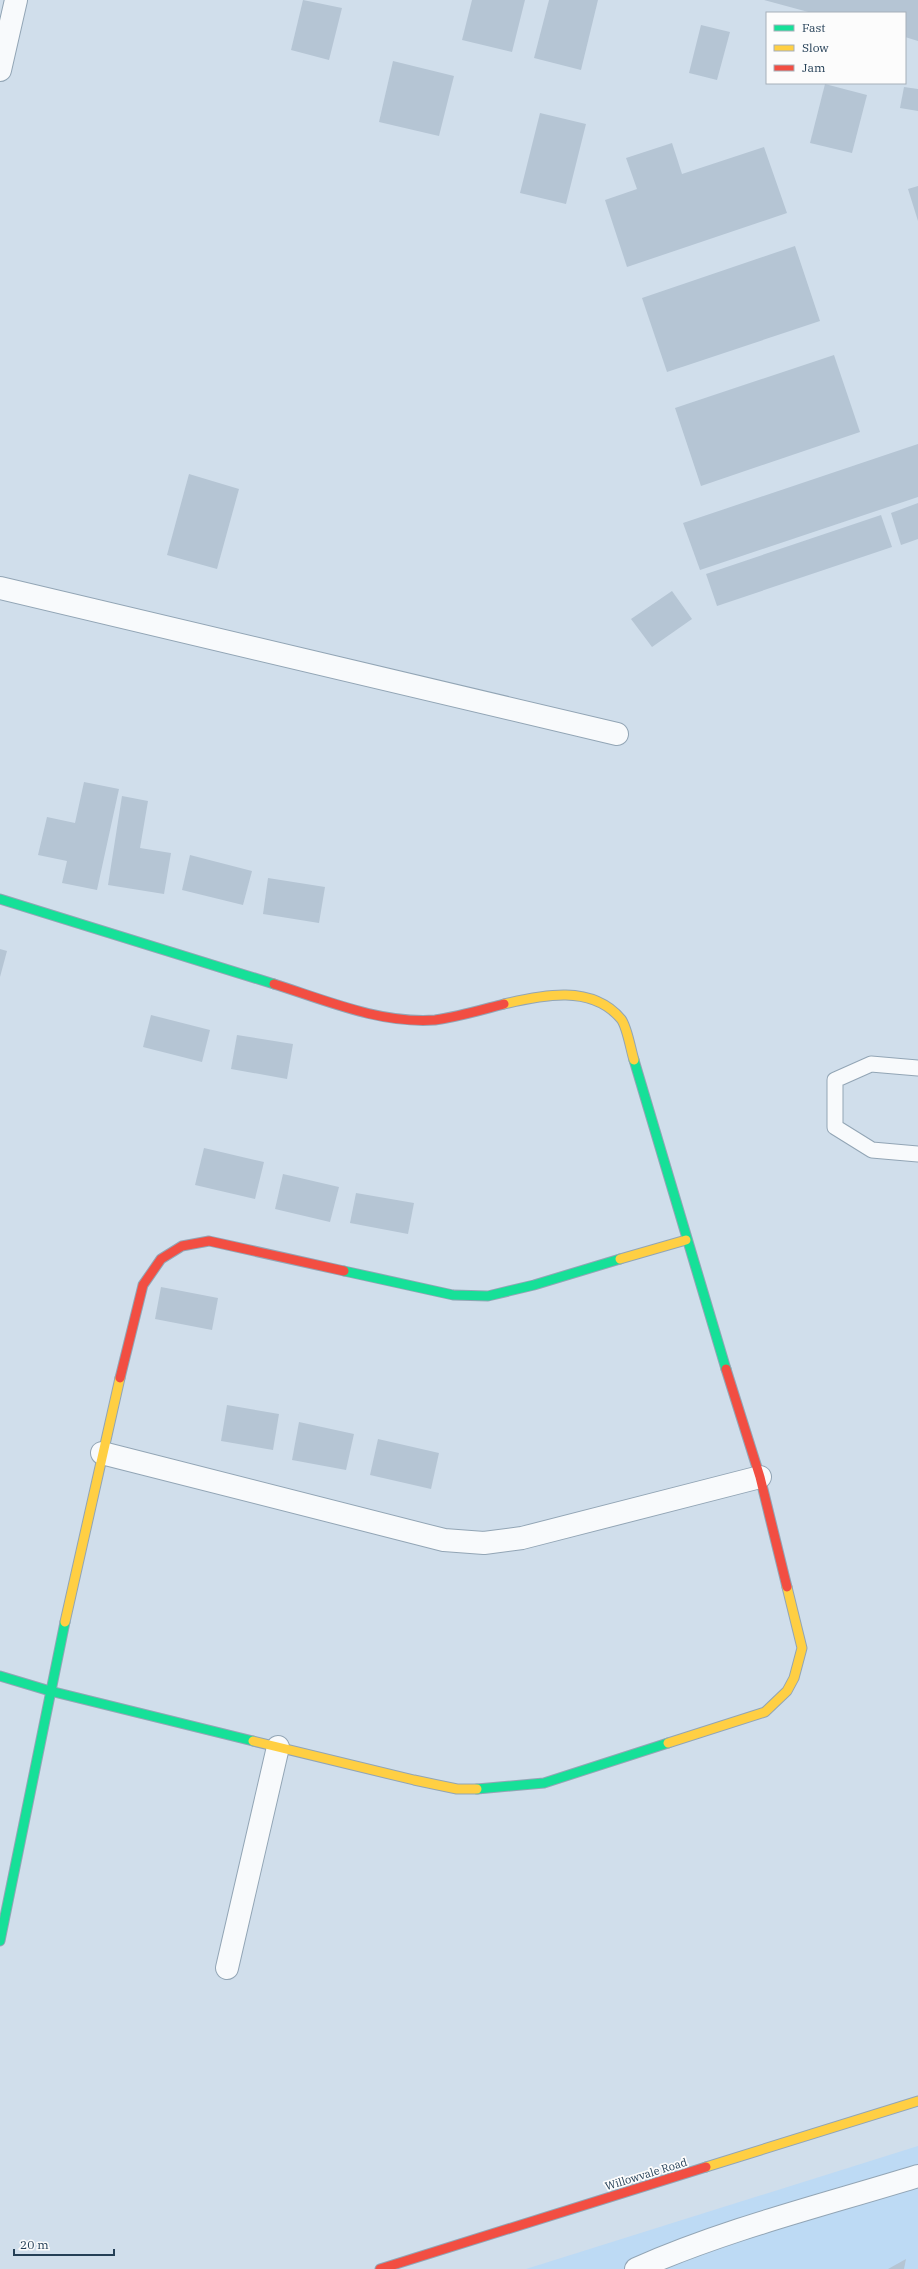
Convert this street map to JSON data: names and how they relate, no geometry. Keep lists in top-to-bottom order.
{
  "streets": {
    "street": ["Willowvale Road"]
  },
  "legend": ["Fast", "Slow", "Jam"],
  "scale_bar": "20 m"
}
